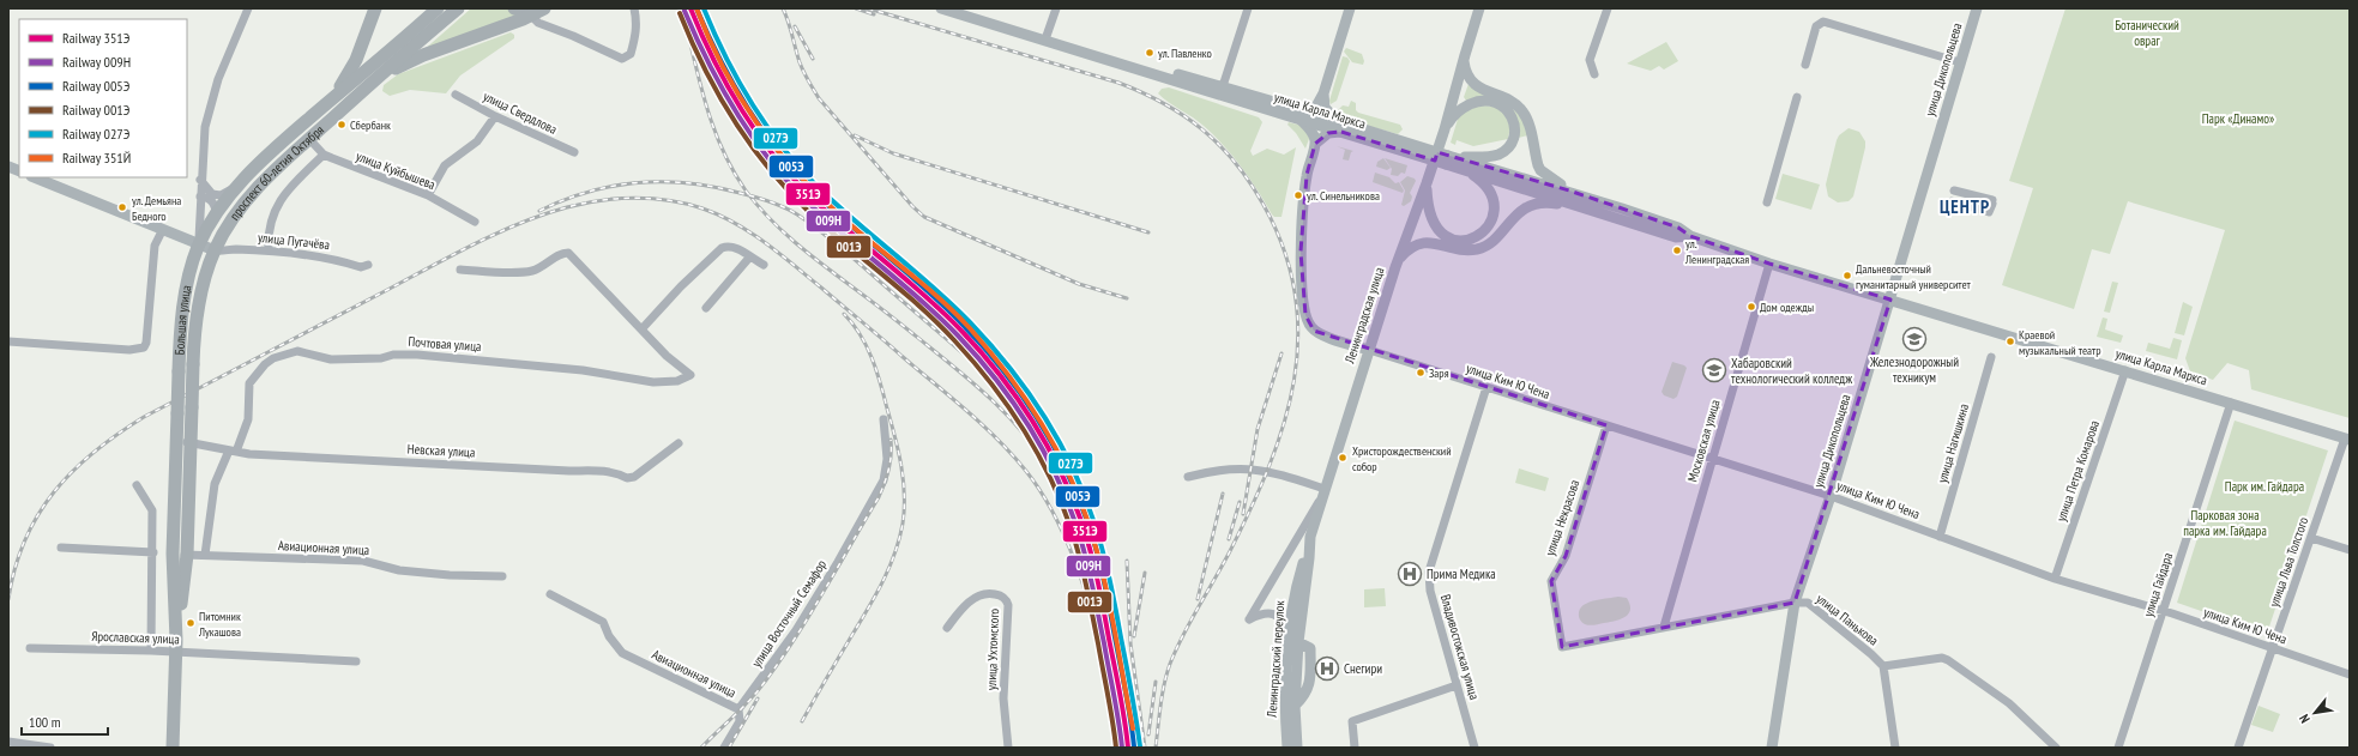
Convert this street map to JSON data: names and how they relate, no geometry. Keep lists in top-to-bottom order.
{
  "streets": {
    "highway": ["проспект 60-летия Октября", "Большая улица"],
    "main road": [
      "улица Дикопольцева",
      "улица Карла Маркса",
      "Ленинградская улица",
      "Ленинградский переулок"
    ],
    "street": [
      "улица Свердлова",
      "улица Куйбышева",
      "улица Пугачёва",
      "Почтовая улица",
      "улица Ким Ю Чена",
      "Московская улица",
      "улица Нагишкина",
      "Невская улица",
      "улица Петра Комарова",
      "улица Некрасова",
      "Авиационная улица",
      "улица Льва Толстого",
      "улица Гайдара",
      "улица Восточный Семафор",
      "улица Панькова",
      "Ярославская улица",
      "Владивостокская улица",
      "улица Ухтомского"
    ]
  },
  "crossings": [
    ["улица Дикопольцева", "улица Карла Маркса"],
    ["улица Дикопольцева", "улица Ким Ю Чена"],
    ["улица Дикопольцева", "улица Панькова"],
    ["улица Карла Маркса", "Московская улица"],
    ["улица Карла Маркса", "улица Петра Комарова"],
    ["улица Карла Маркса", "улица Льва Толстого"],
    ["улица Карла Маркса", "улица Гайдара"],
    ["улица Куйбышева", "проспект 60-летия Октября"],
    ["проспект 60-летия Октября", "улица Пугачёва"],
    ["проспект 60-летия Октября", "Большая улица"],
    ["улица Пугачёва", "Большая улица"],
    ["Ленинградская улица", "улица Ким Ю Чена"],
    ["Ленинградская улица", "Ленинградский переулок"],
    ["Большая улица", "Невская улица"],
    ["Большая улица", "Авиационная улица"],
    ["Большая улица", "Ярославская улица"],
    ["Почтовая улица", "Невская улица"],
    ["Почтовая улица", "Авиационная улица"],
    ["улица Ким Ю Чена", "Московская улица"],
    ["улица Ким Ю Чена", "улица Нагишкина"],
    ["улица Ким Ю Чена", "улица Петра Комарова"],
    ["улица Ким Ю Чена", "улица Некрасова"],
    ["улица Ким Ю Чена", "улица Льва Толстого"],
    ["улица Ким Ю Чена", "улица Гайдара"],
    ["улица Ким Ю Чена", "Владивостокская улица"],
    ["Московская улица", "улица Панькова"],
    ["улица Некрасова", "улица Панькова"],
    ["Авиационная улица", "улица Восточный Семафор"]
  ],
  "districts": ["ЦЕНТР"],
  "parks": [
    "Ботанический овраг",
    "Парк «Динамо»",
    "Парк им. Гайдара",
    "Парковая зона парка им. Гайдара"
  ],
  "places": {
    "other": [
      "ул. Павленко",
      "Сбербанк",
      "ул. Синельникова",
      "ул. Демьяна Бедного",
      "ул. Ленинградская",
      "Дальневосточный гуманитарный университет",
      "Дом одежды",
      "Краевой музыкальный театр",
      "Заря",
      "Христорождественский собор",
      "Питомник Лукашова"
    ],
    "school or university": ["Железнодорожный техникум", "Хабаровский технологический колледж"],
    "hospital": ["Прима Медика", "Снегири"]
  },
  "lines": [
    "rail line 351Э",
    "rail line 005Э",
    "rail line 027Э",
    "rail line 351Й",
    "rail line 009Н",
    "rail line 001Э"
  ],
  "legend": [
    "Railway 351Э",
    "Railway 009Н",
    "Railway 005Э",
    "Railway 001Э",
    "Railway 027Э",
    "Railway 351Й"
  ],
  "scale_bar": "100 m",
  "north": "bottom left"
}
